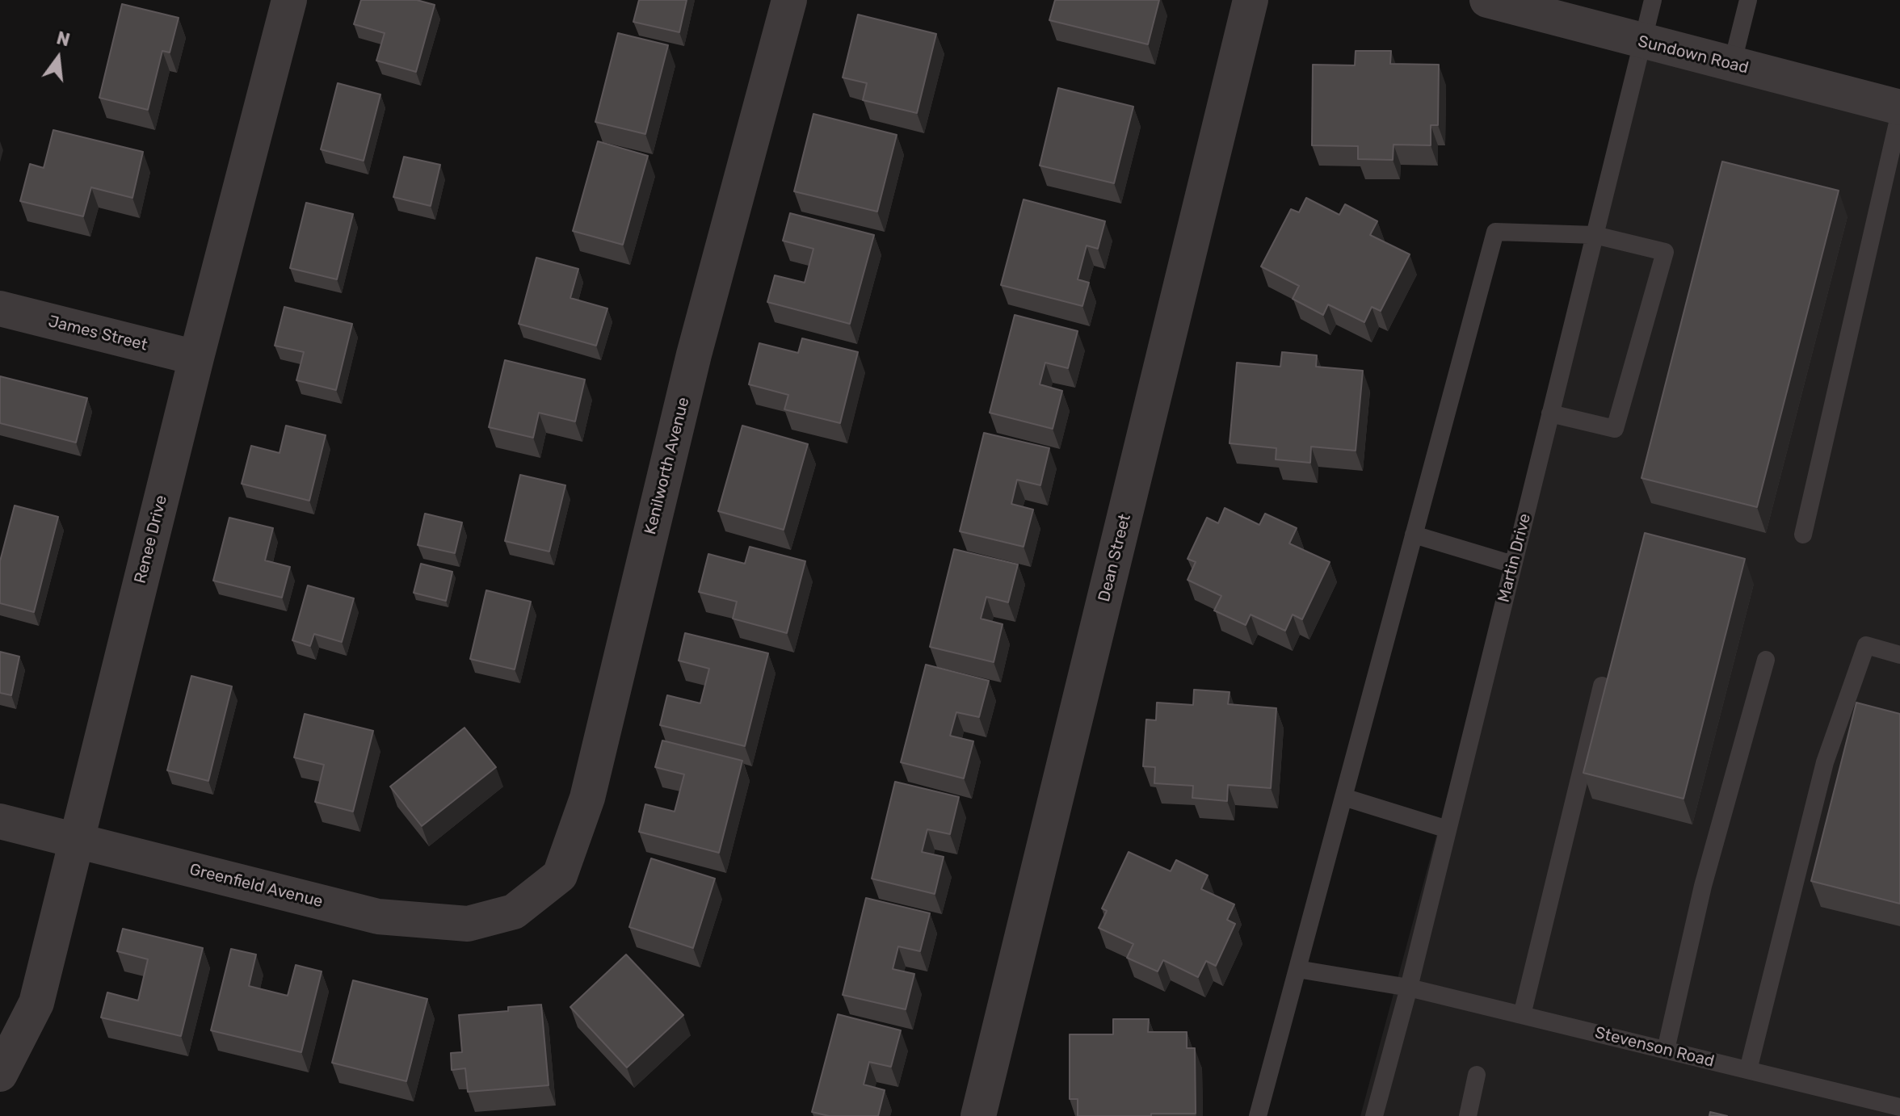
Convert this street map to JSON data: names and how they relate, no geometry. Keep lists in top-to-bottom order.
{
  "streets": {
    "street": [
      "Sundown Road",
      "James Street",
      "Kenilworth Avenue",
      "Renee Drive",
      "Dean Street",
      "Greenfield Avenue"
    ],
    "lane": ["Martin Drive", "Stevenson Road"]
  },
  "crossings": [
    ["Sundown Road", "Martin Drive"],
    ["James Street", "Renee Drive"],
    ["Kenilworth Avenue", "Greenfield Avenue"],
    ["Renee Drive", "Greenfield Avenue"],
    ["Martin Drive", "Stevenson Road"]
  ],
  "north": "top"
}
